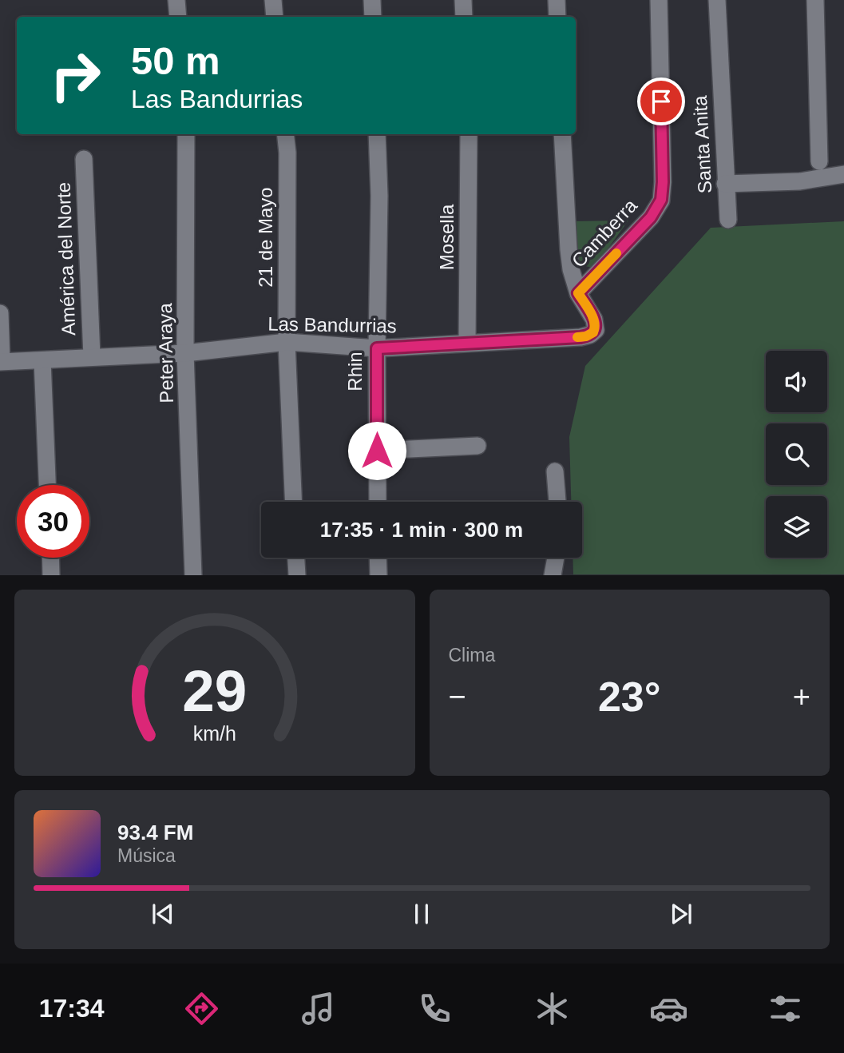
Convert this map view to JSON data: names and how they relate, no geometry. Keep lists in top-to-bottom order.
{
  "streets": {
    "street": [
      "Santa Anita",
      "Camberra",
      "21 de Mayo",
      "Mosella",
      "América del Norte",
      "Las Bandurrias",
      "Peter Araya",
      "Rhin"
    ]
  },
  "crossings": [
    ["Camberra", "Las Bandurrias"],
    ["21 de Mayo", "Las Bandurrias"],
    ["Mosella", "Las Bandurrias"],
    ["América del Norte", "Las Bandurrias"],
    ["Las Bandurrias", "Peter Araya"],
    ["Las Bandurrias", "Rhin"]
  ],
  "page": {
    "turn": ["50 m", "Las Bandurrias"],
    "limit": "30",
    "trip": "17:35 · 1 min · 300 m",
    "tile": "Clima",
    "heat": ["−", "23°", "+"],
    "song": ["93.4 FM", "Música"],
    "tabs": "17:34",
    "gauge": ["29", "km/h"]
  }
}
